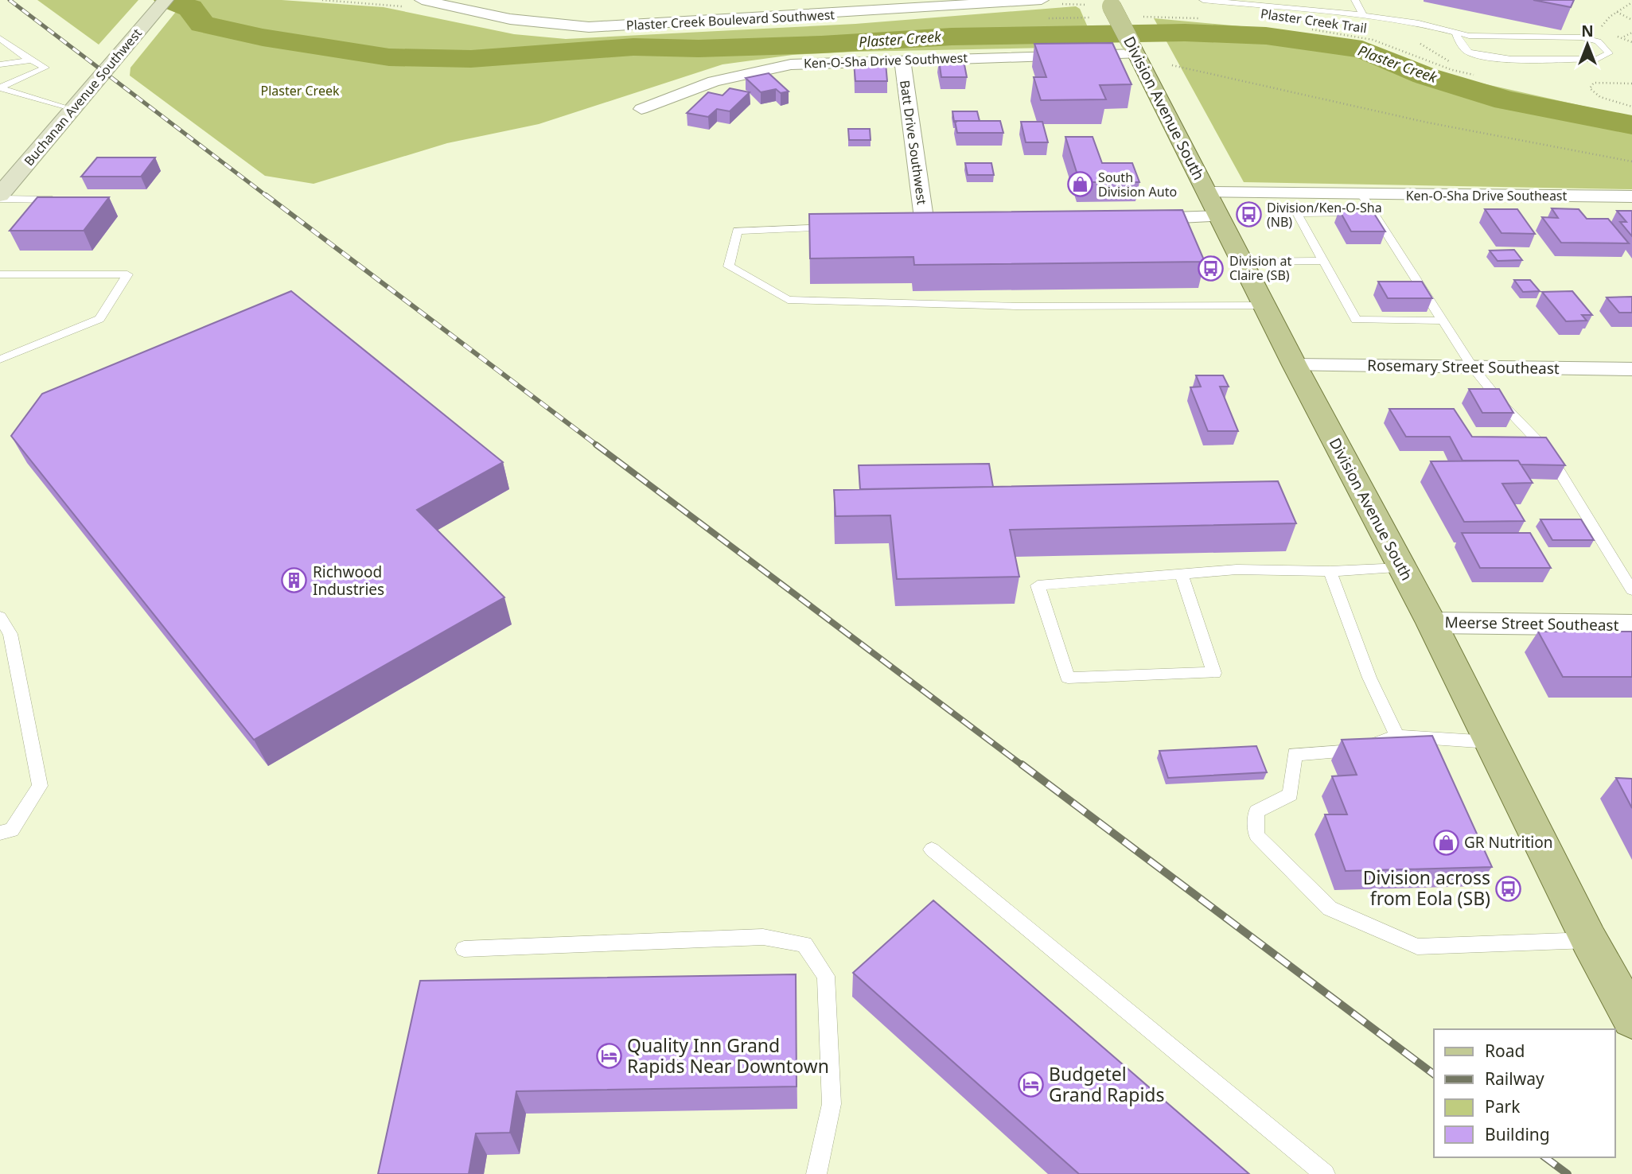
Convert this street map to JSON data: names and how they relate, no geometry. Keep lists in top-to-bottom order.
{
  "streets": {
    "main road": ["Division Avenue South"],
    "street": [
      "Plaster Creek Boulevard Southwest",
      "Ken-O-Sha Drive Southwest",
      "Buchanan Avenue Southwest",
      "Batt Drive Southwest",
      "Ken-O-Sha Drive Southeast",
      "Rosemary Street Southeast",
      "Meerse Street Southeast"
    ],
    "path": ["Plaster Creek Trail"]
  },
  "crossings": [
    ["Ken-O-Sha Drive Southwest", "Division Avenue South"],
    ["Ken-O-Sha Drive Southwest", "Batt Drive Southwest"],
    ["Division Avenue South", "Ken-O-Sha Drive Southeast"],
    ["Division Avenue South", "Rosemary Street Southeast"],
    ["Division Avenue South", "Meerse Street Southeast"]
  ],
  "water": ["Plaster Creek"],
  "parks": ["Plaster Creek"],
  "places": {
    "shop": ["South Division Auto", "GR Nutrition"],
    "bus stop": ["Division/Ken-O-Sha (NB)", "Division at Claire (SB)", "Division across from Eola (SB)"],
    "building": ["Richwood Industries"],
    "hotel": ["Quality Inn Grand Rapids Near Downtown", "Budgetel Grand Rapids"]
  },
  "legend": [
    "Road",
    "Railway",
    "Park",
    "Building"
  ],
  "north": "top"
}
